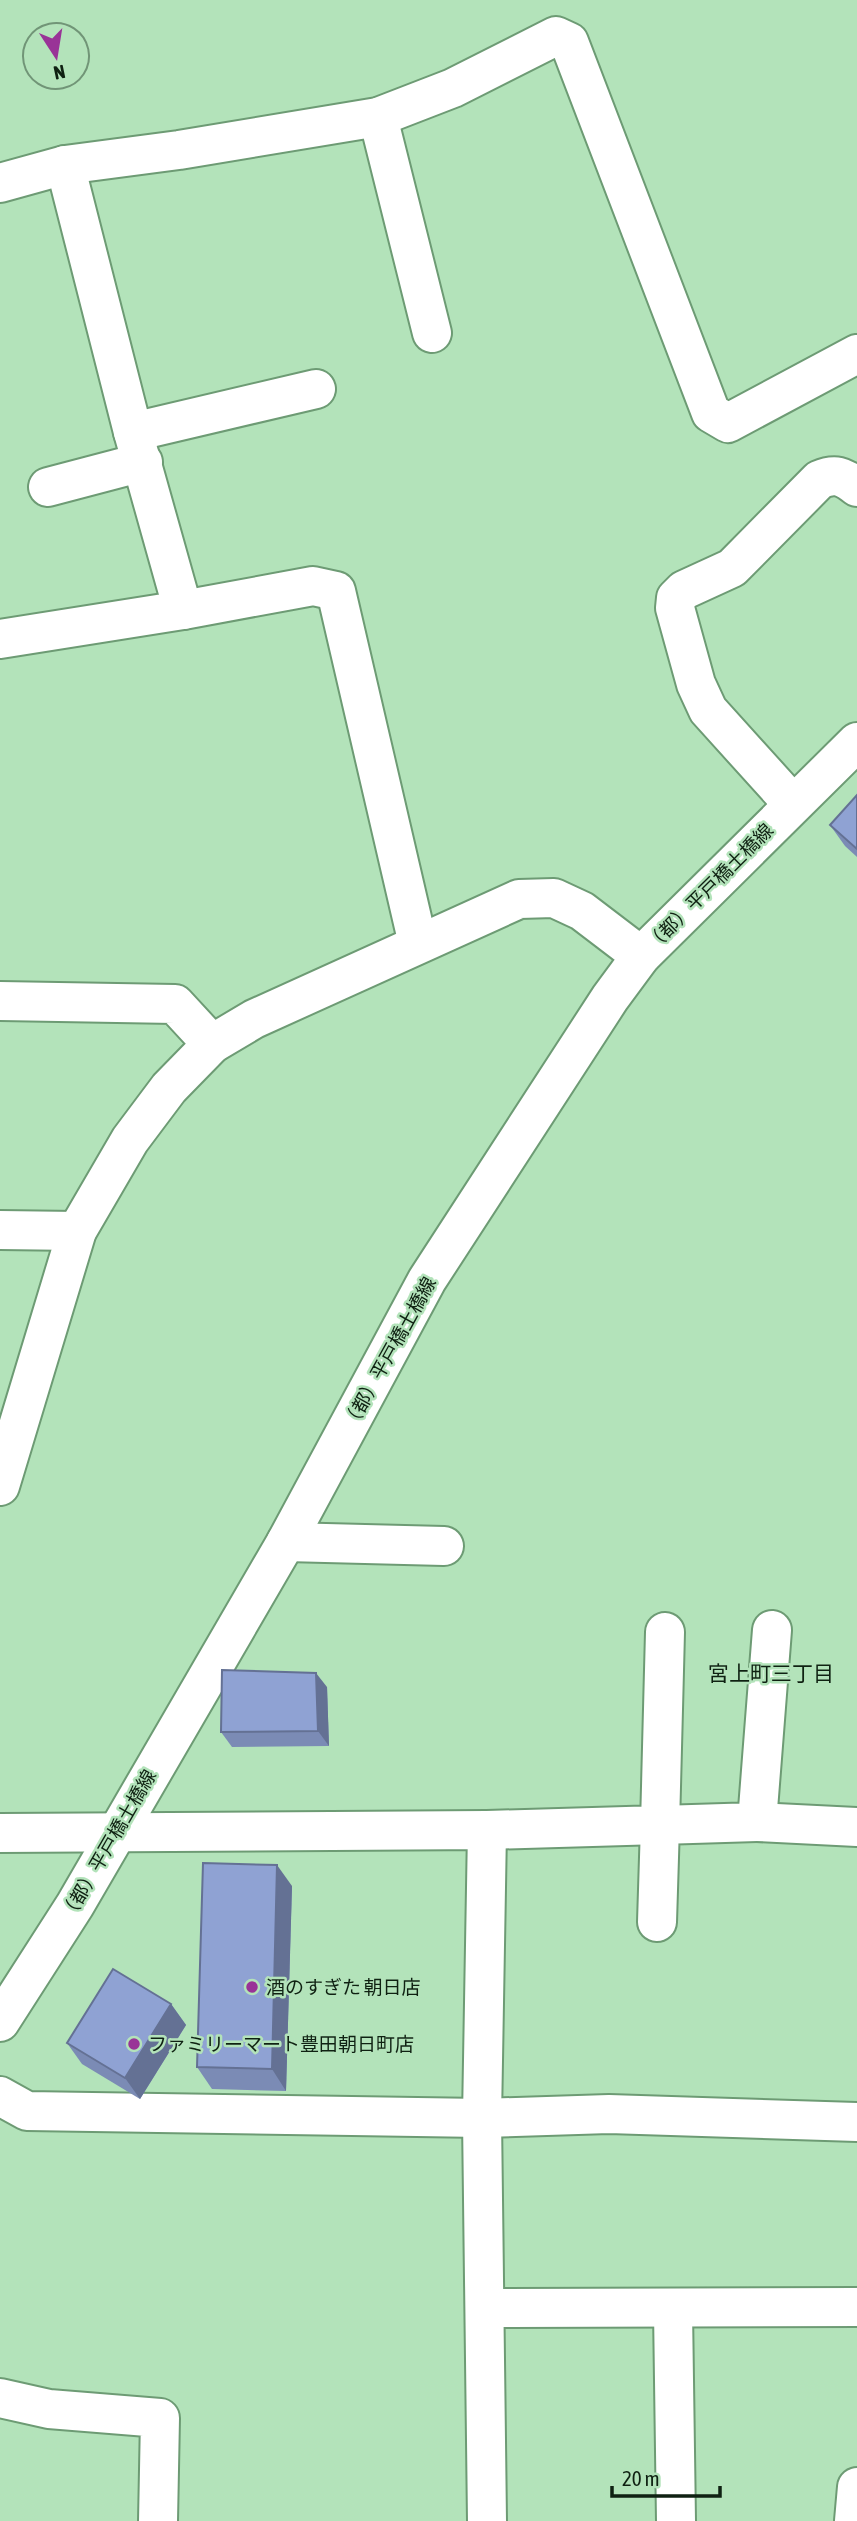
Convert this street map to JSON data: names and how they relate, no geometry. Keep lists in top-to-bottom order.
{
  "streets": {
    "street": ["（都）平戸橋土橋線"]
  },
  "districts": ["宮上町三丁目"],
  "places": ["酒のすぎた 朝日店", "ファミリーマート豊田朝日町店"],
  "scale_bar": "20 m",
  "north": "bottom"
}
